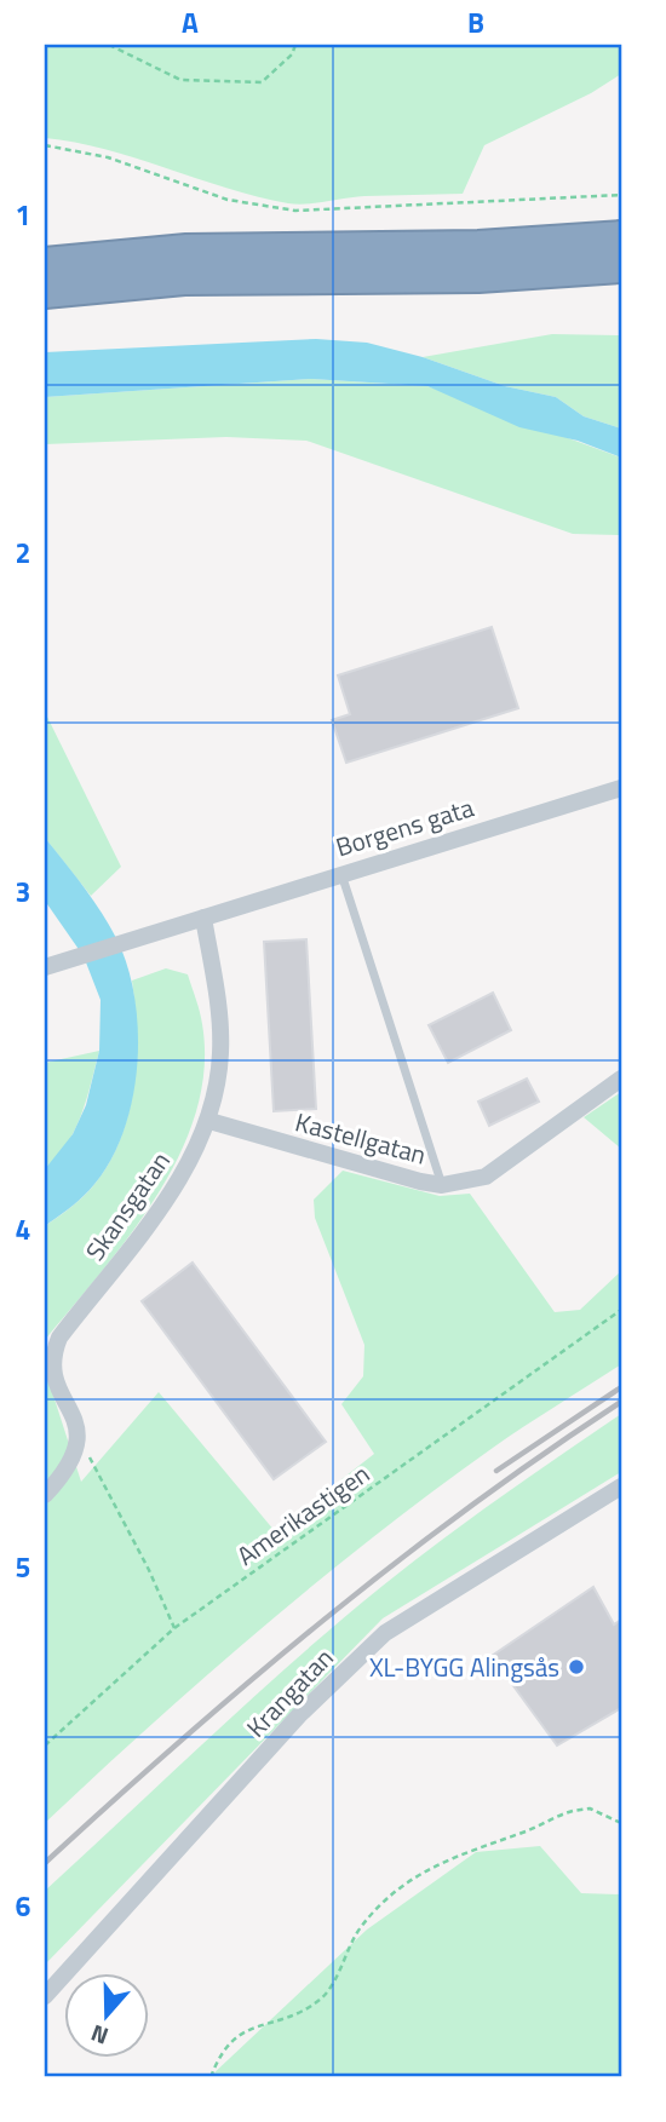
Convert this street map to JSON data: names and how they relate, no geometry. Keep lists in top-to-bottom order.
{
  "streets": {
    "street": [
      "Borgens gata",
      "Kastellgatan",
      "Skansgatan",
      "Krangatan"
    ],
    "path": ["Amerikastigen"]
  },
  "crossings": [
    ["Borgens gata", "Skansgatan"],
    ["Kastellgatan", "Skansgatan"]
  ],
  "places": ["XL-BYGG Alingsås"],
  "north": "bottom",
  "grid": {
    "columns": ["A", "B"],
    "rows": [
      "1",
      "2",
      "3",
      "4",
      "5",
      "6"
    ]
  }
}
